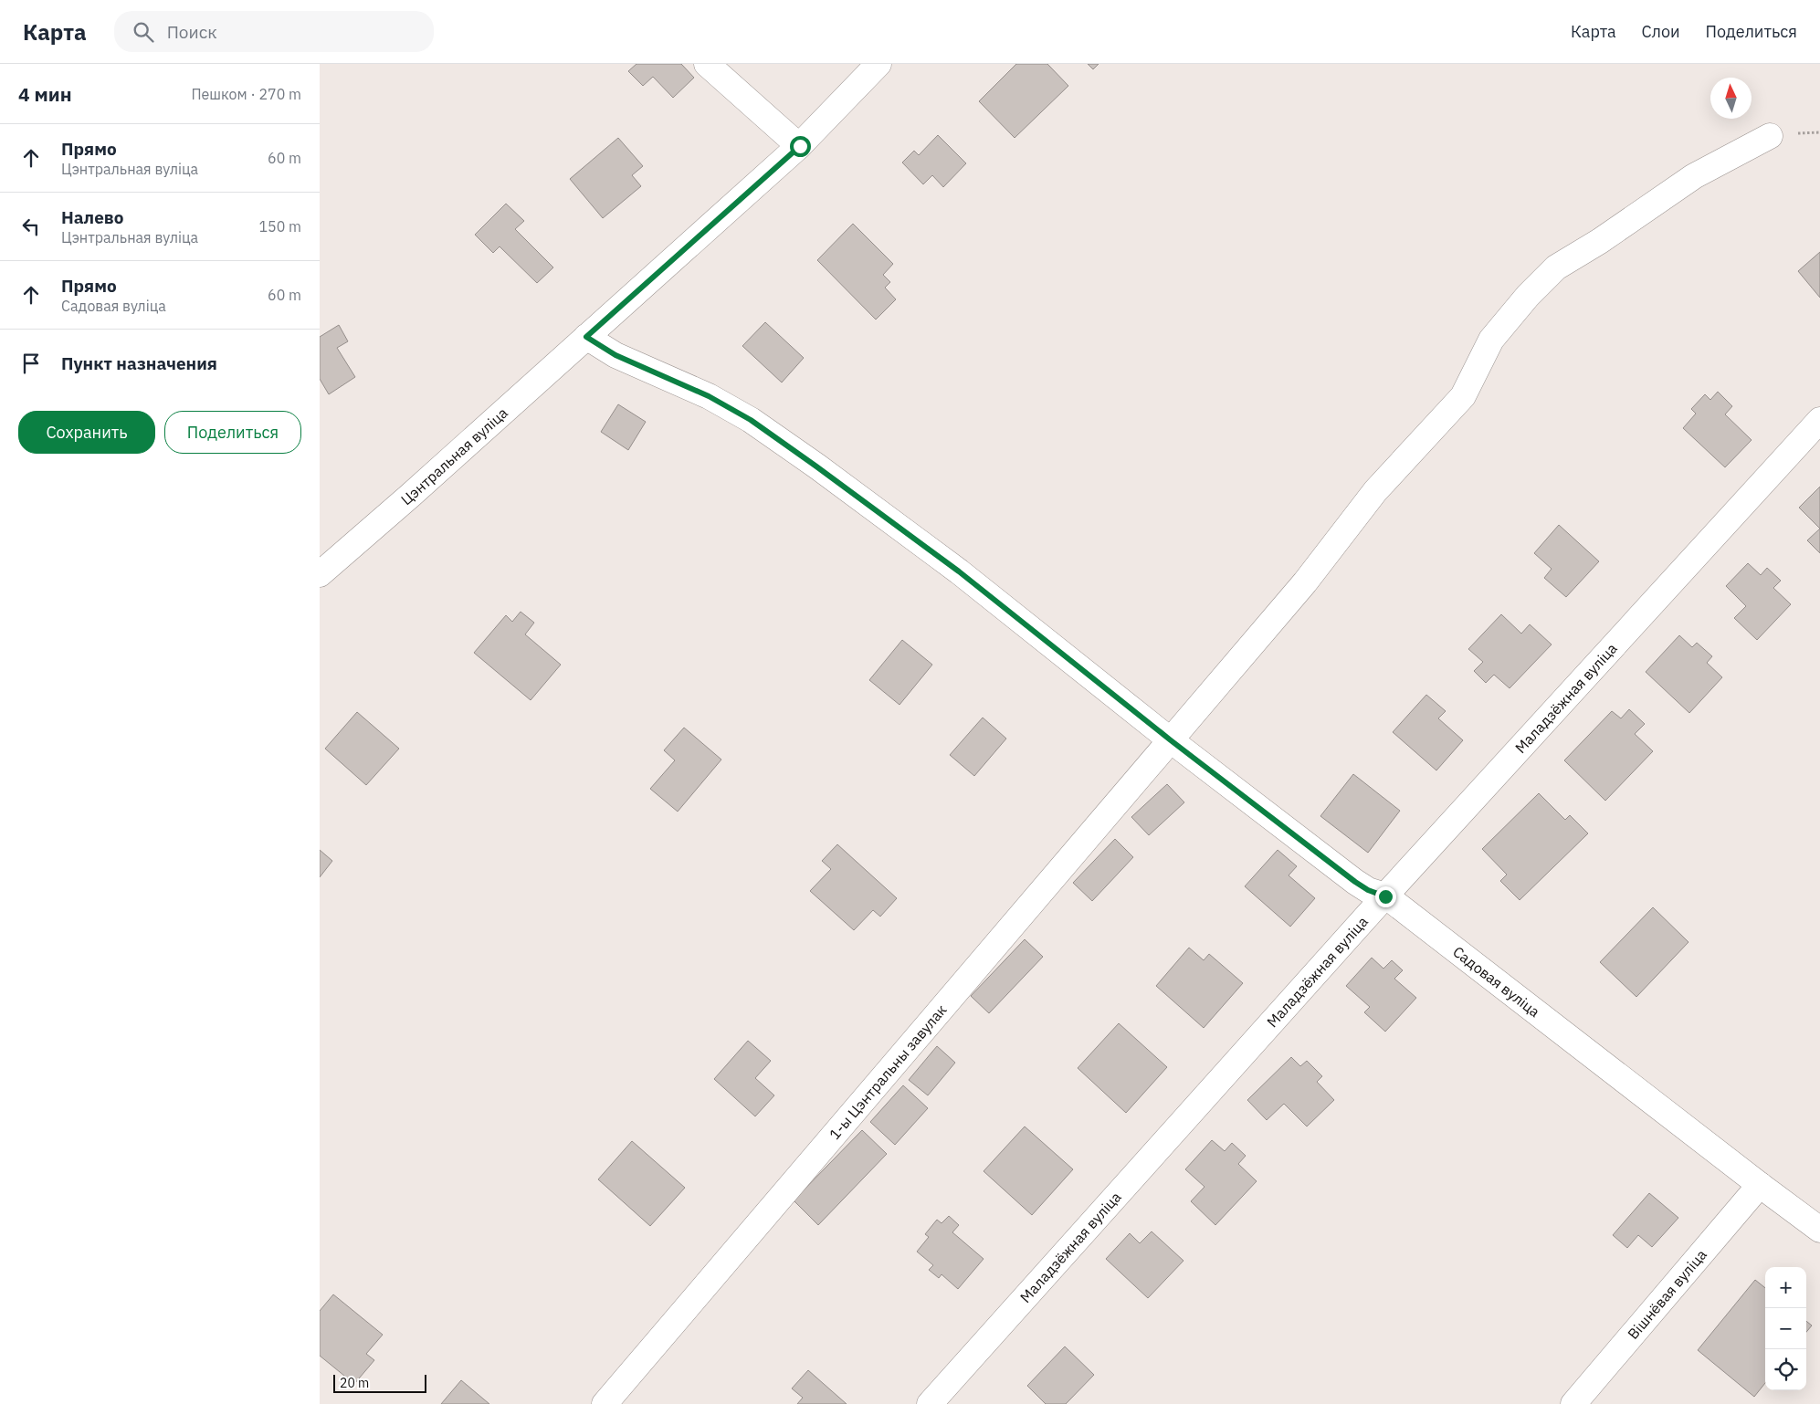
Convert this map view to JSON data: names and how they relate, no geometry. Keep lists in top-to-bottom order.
{
  "streets": {
    "street": [
      "Цэнтральная вуліца",
      "Маладзёжная вуліца",
      "Садовая вуліца",
      "1-ы Цэнтральны завулак",
      "Вішнёвая вуліца"
    ]
  },
  "crossings": [
    ["Маладзёжная вуліца", "Садовая вуліца"],
    ["Садовая вуліца", "1-ы Цэнтральны завулак"],
    ["Садовая вуліца", "Вішнёвая вуліца"]
  ],
  "scale_bar": "20 m",
  "north": "top",
  "page": {
    "header": "Карта",
    "search": "Поиск",
    "nav": ["Карта", "Слои", "Поделиться"],
    "heading": ["4 мин", "Пешком · 270 m"],
    "list": [
      ["Прямо", "Цэнтральная вуліца", "60 m"],
      ["Налево", "Цэнтральная вуліца", "150 m"],
      ["Прямо", "Садовая вуліца", "60 m"],
      "Пункт назначения"
    ],
    "buttons": ["Сохранить", "Поделиться"],
    "map_buttons": ["+", "−"],
    "scale": "20 m"
  }
}
